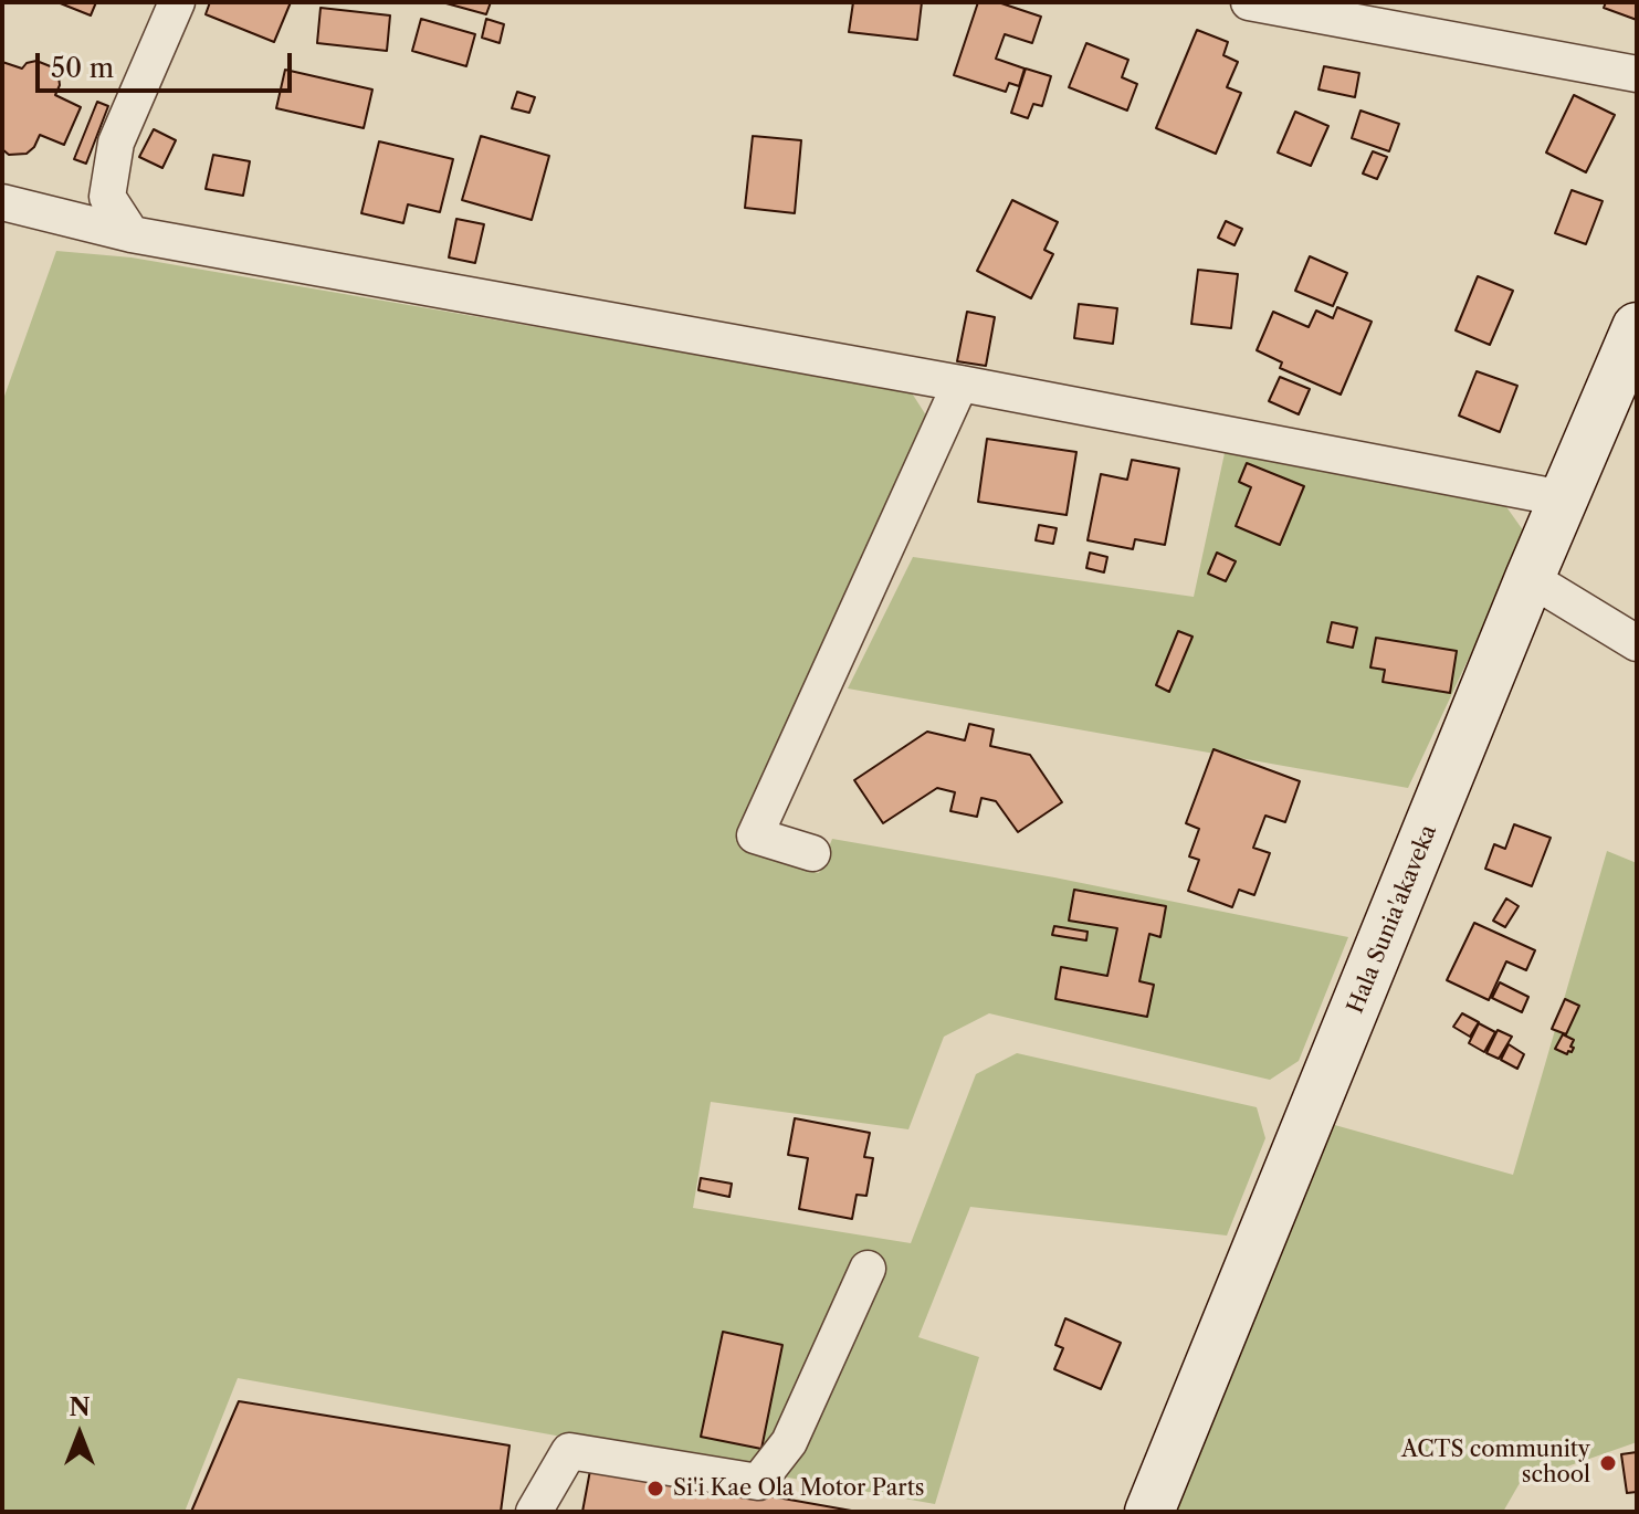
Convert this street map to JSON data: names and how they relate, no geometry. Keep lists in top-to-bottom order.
{
  "streets": {
    "street": ["Hala Sunia'akaveka"]
  },
  "places": ["ACTS community school", "Si'i Kae Ola Motor Parts"],
  "scale_bar": "50 m",
  "north": "top"
}
